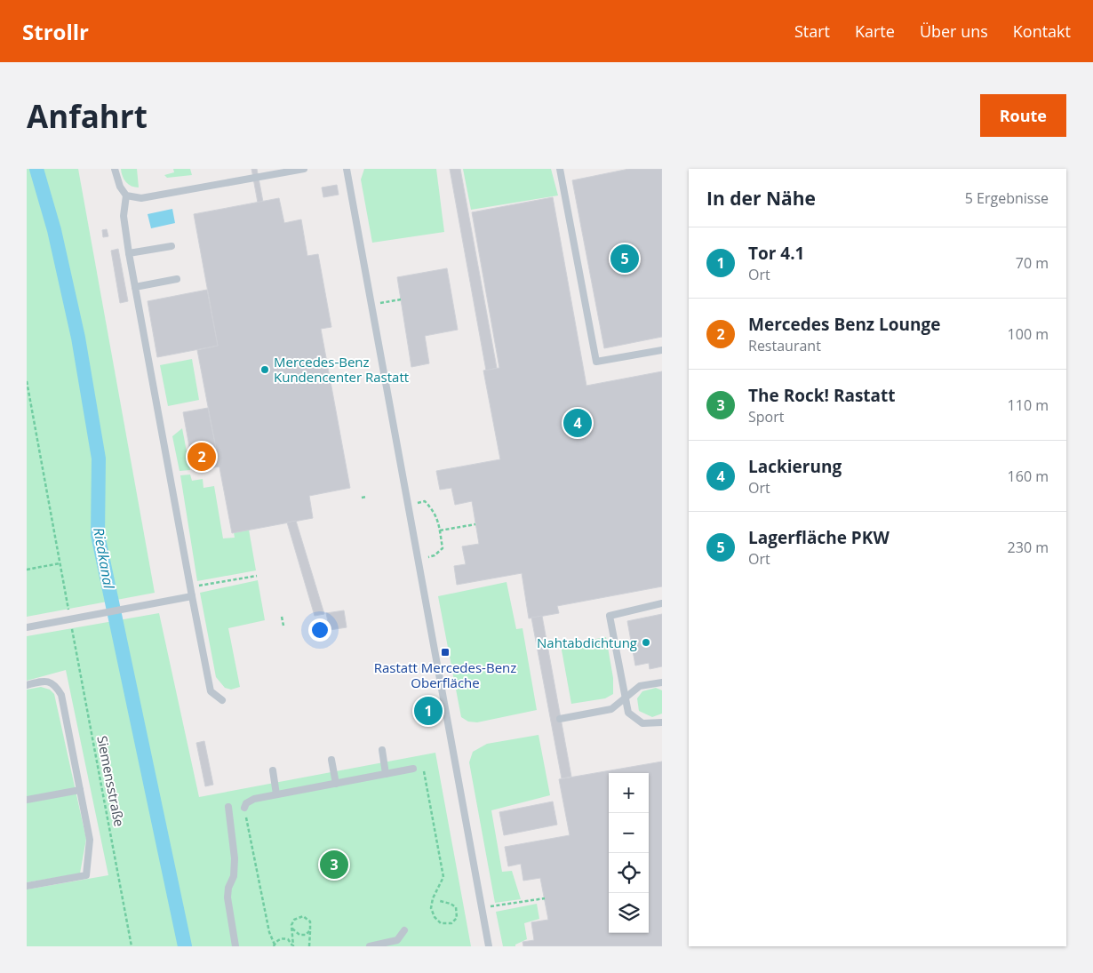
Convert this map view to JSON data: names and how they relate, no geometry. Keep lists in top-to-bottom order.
{
  "streets": {
    "path": ["Siemensstraße"]
  },
  "water": ["Riedkanal"],
  "places": {
    "other": ["Mercedes-Benz Kundencenter Rastatt", "Nahtabdichtung"],
    "transit": ["Rastatt Mercedes-Benz Oberfläche"]
  },
  "page": {
    "header": "Strollr",
    "nav": [
      "Start",
      "Karte",
      "Über uns",
      "Kontakt"
    ],
    "buttons": "Route",
    "title": "Anfahrt",
    "heading": ["In der Nähe", "5 Ergebnisse"],
    "list": [
      {
        "mark": "1",
        "name": "Tor 4.1",
        "note": "Ort",
        "value": "70 m"
      },
      {
        "mark": "2",
        "name": "Mercedes Benz Lounge",
        "note": "Restaurant",
        "value": "100 m"
      },
      {
        "mark": "3",
        "name": "The Rock! Rastatt",
        "note": "Sport",
        "value": "110 m"
      },
      {
        "mark": "4",
        "name": "Lackierung",
        "note": "Ort",
        "value": "160 m"
      },
      {
        "mark": "5",
        "name": "Lagerfläche PKW",
        "note": "Ort",
        "value": "230 m"
      }
    ],
    "pins": [
      "5",
      "4",
      "2",
      "1",
      "3"
    ],
    "map_buttons": ["+", "−"]
  }
}
